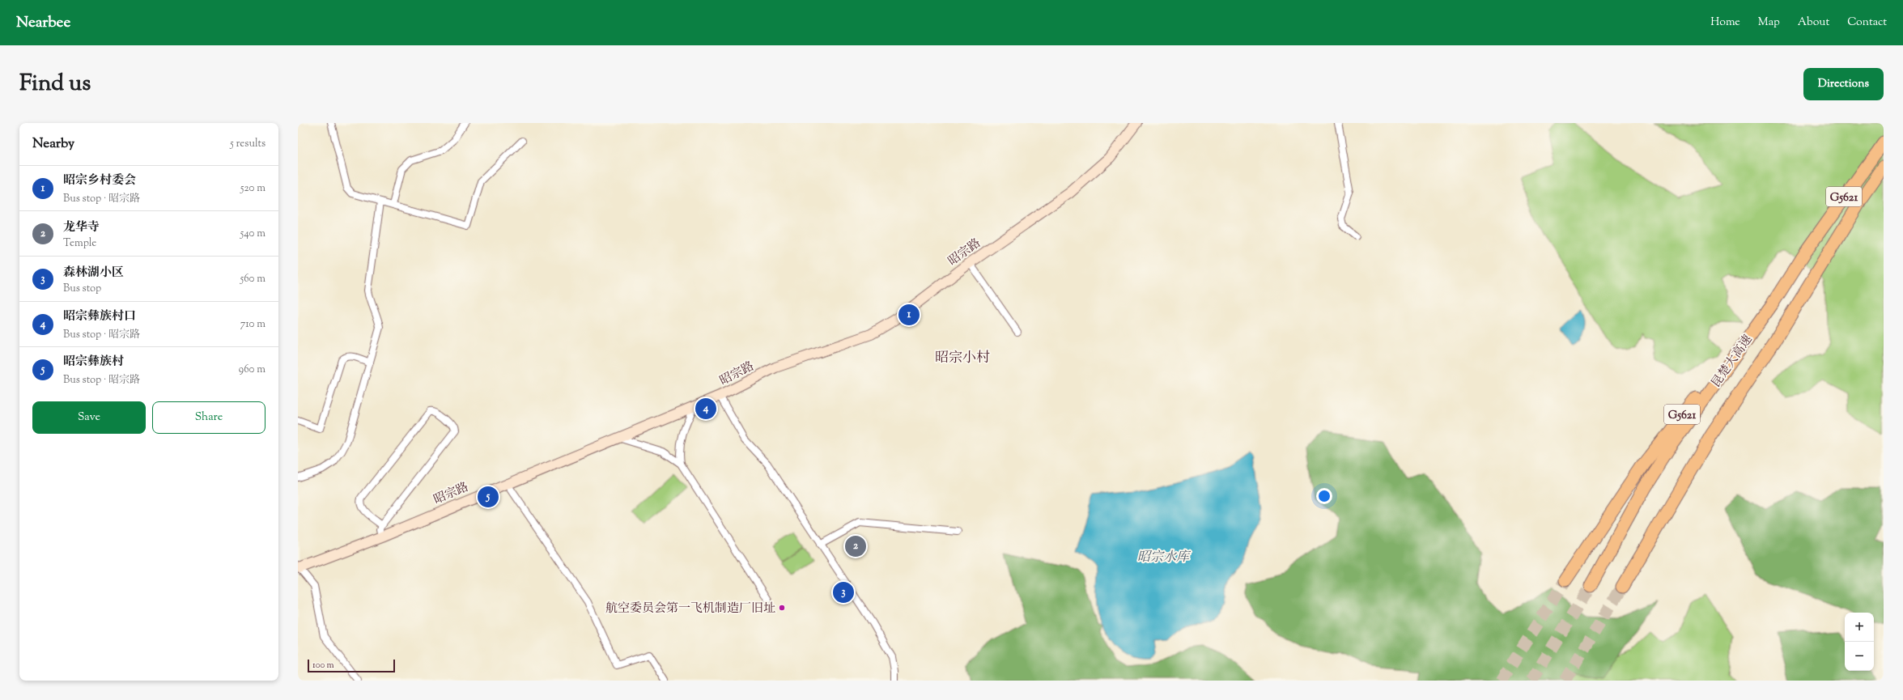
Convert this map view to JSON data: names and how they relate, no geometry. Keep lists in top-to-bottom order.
{
  "streets": {
    "highway": ["G5621", "昆楚大高速"],
    "street": ["昭宗路"]
  },
  "crossings": [
    ["G5621", "昆楚大高速"]
  ],
  "districts": ["昭宗小村"],
  "water": ["昭宗水库"],
  "places": ["航空委员会第一飞机制造厂旧址"],
  "scale_bar": "100 m",
  "page": {
    "header": "Nearbee",
    "nav": [
      "Home",
      "Map",
      "About",
      "Contact"
    ],
    "title": "Find us",
    "buttons": [
      "Directions",
      ["Save", "Share"]
    ],
    "heading": ["Nearby", "5 results"],
    "list": [
      {
        "mark": "1",
        "name": "昭宗乡村委会",
        "note": "Bus stop · 昭宗路",
        "value": "520 m"
      },
      {
        "mark": "2",
        "name": "龙华寺",
        "note": "Temple",
        "value": "540 m"
      },
      {
        "mark": "3",
        "name": "森林湖小区",
        "note": "Bus stop",
        "value": "560 m"
      },
      {
        "mark": "4",
        "name": "昭宗彝族村口",
        "note": "Bus stop · 昭宗路",
        "value": "710 m"
      },
      {
        "mark": "5",
        "name": "昭宗彝族村",
        "note": "Bus stop · 昭宗路",
        "value": "960 m"
      }
    ],
    "pins": [
      "1",
      "4",
      "5",
      "2",
      "3"
    ],
    "map_buttons": ["+", "−"],
    "scale": "100 m"
  }
}
